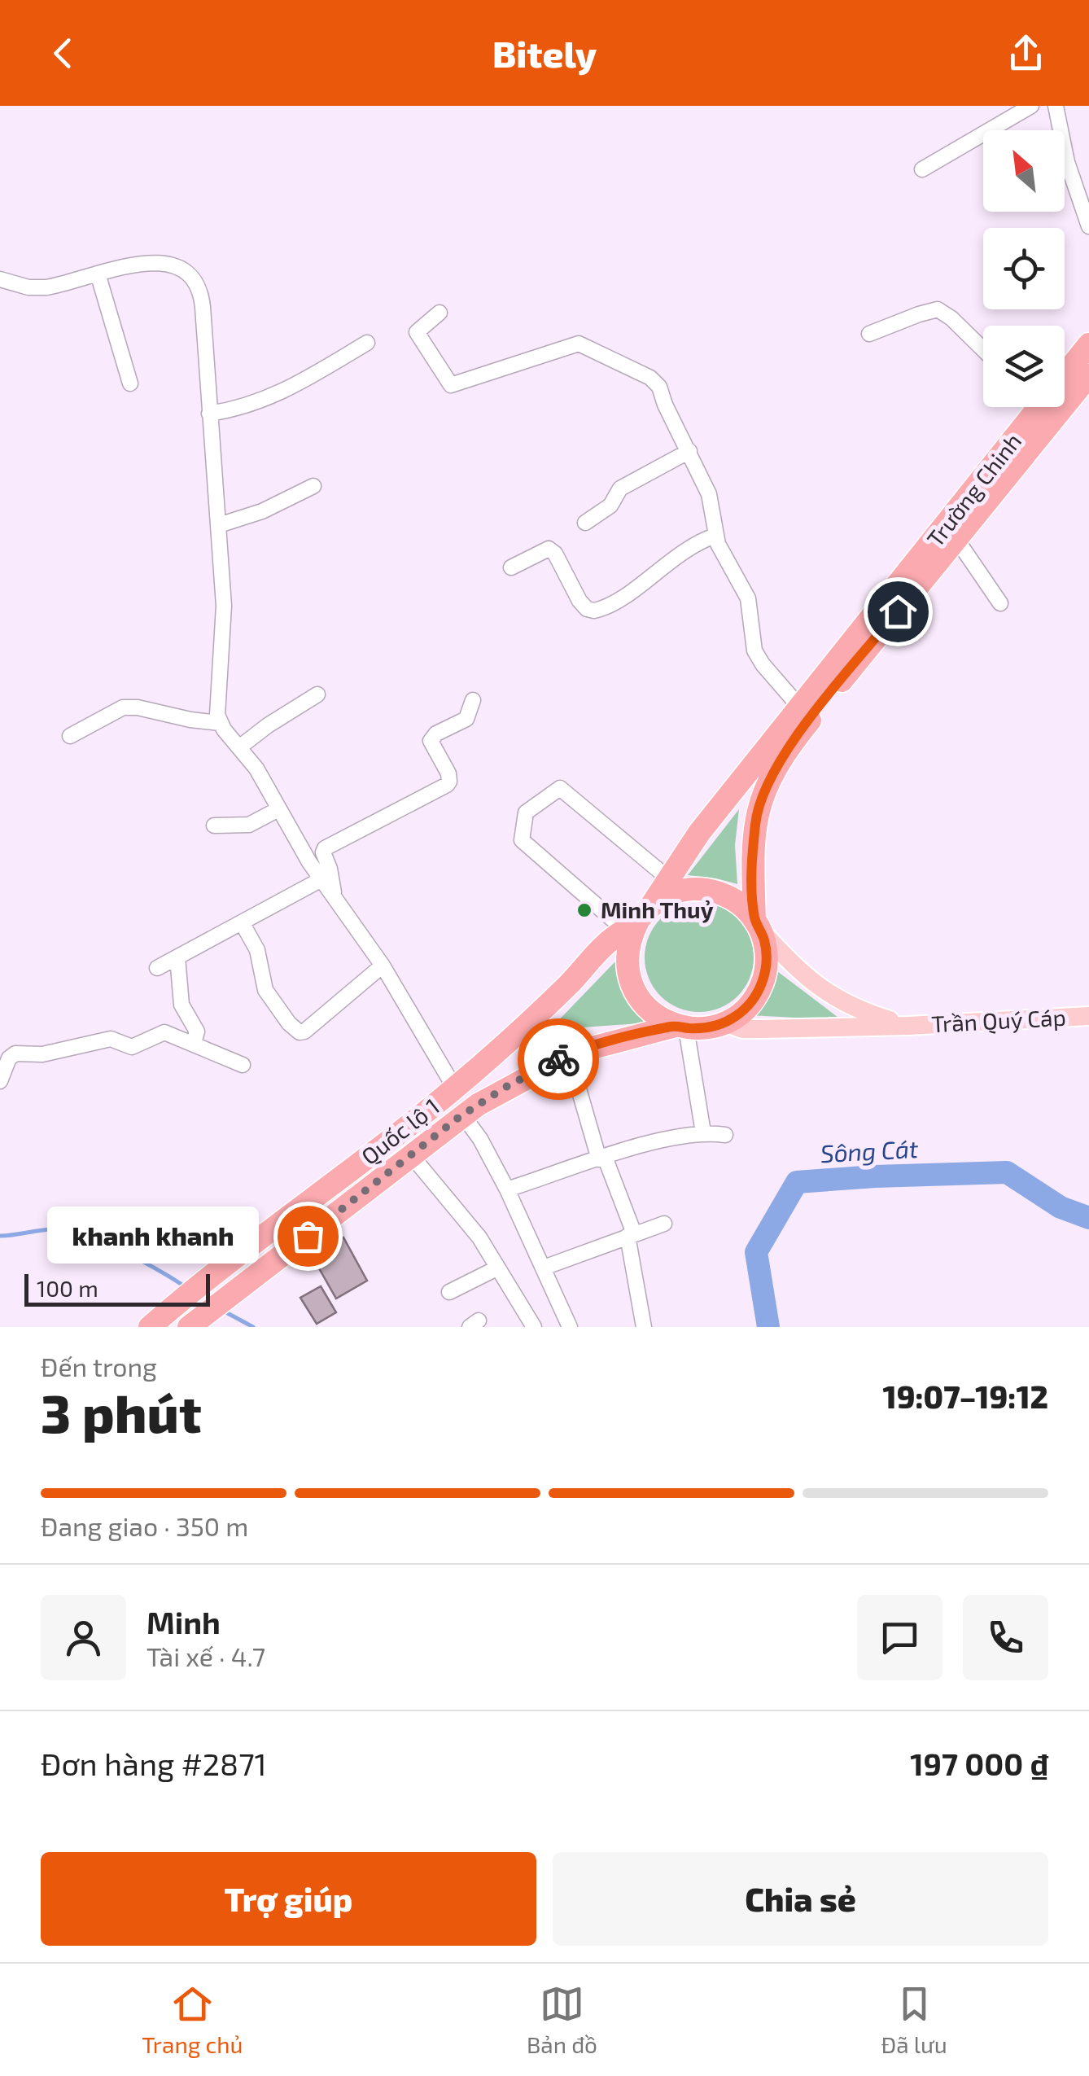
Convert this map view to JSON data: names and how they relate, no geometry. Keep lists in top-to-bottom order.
{
  "streets": {
    "highway": ["Trường Chinh", "Quốc lộ 1"],
    "main road": ["Trần Quý Cáp"]
  },
  "crossings": [
    ["Trường Chinh", "Trần Quý Cáp"],
    ["Trường Chinh", "Quốc lộ 1"],
    ["Trần Quý Cáp", "Quốc lộ 1"]
  ],
  "water": ["Sông Cát"],
  "places": ["Minh Thuỷ", "khanh khanh"],
  "scale_bar": "100 m",
  "north": "top left",
  "page": {
    "header": "Bitely",
    "bubble": "khanh khanh",
    "scale": "100 m",
    "heading": ["3 phút", "Đến trong", "19:07–19:12"],
    "panel": [
      "Minh",
      "Tài xế · 4.7",
      "Đơn hàng #2871",
      "197 000 ₫"
    ],
    "bar": "Đang giao · 350 m",
    "buttons": ["Trợ giúp", "Chia sẻ"],
    "tabs": ["Trang chủ", "Bản đồ", "Đã lưu"]
  }
}
